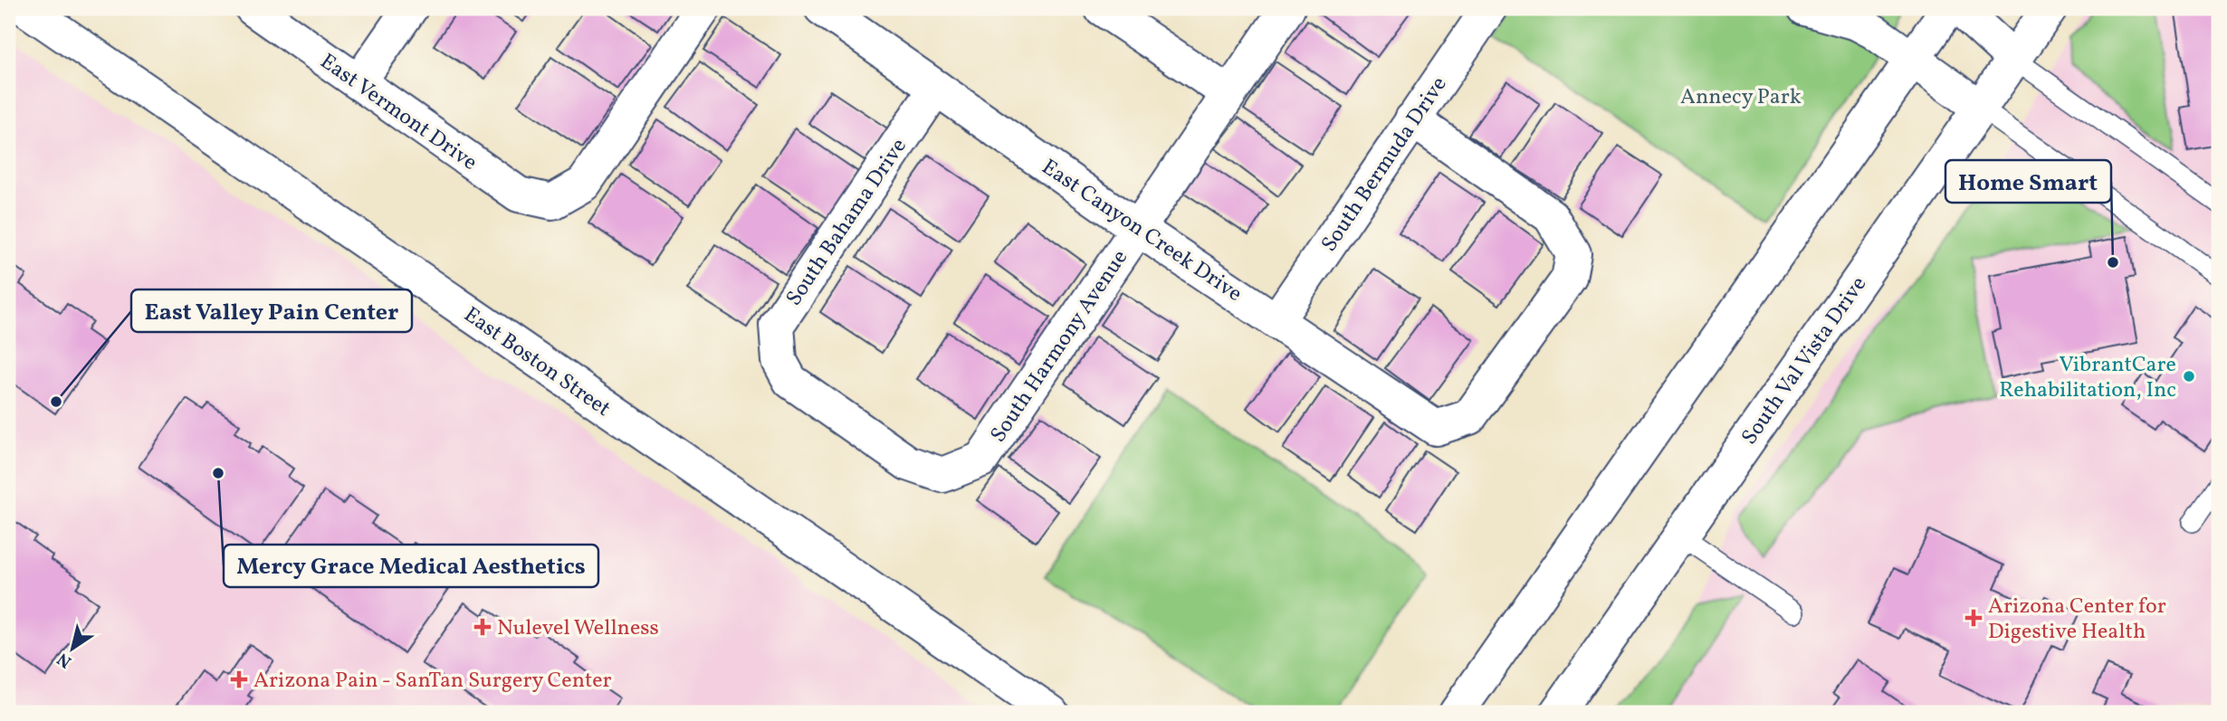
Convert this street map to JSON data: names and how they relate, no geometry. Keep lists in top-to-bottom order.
{
  "streets": {
    "street": [
      "East Vermont Drive",
      "South Bermuda Drive",
      "South Bahama Drive",
      "East Canyon Creek Drive",
      "South Harmony Avenue",
      "South Val Vista Drive",
      "East Boston Street"
    ]
  },
  "crossings": [
    ["South Bermuda Drive", "East Canyon Creek Drive"],
    ["South Bahama Drive", "East Canyon Creek Drive"],
    ["South Bahama Drive", "South Harmony Avenue"],
    ["East Canyon Creek Drive", "South Harmony Avenue"]
  ],
  "parks": ["Annecy Park"],
  "places": {
    "other": [
      "Home Smart",
      "VibrantCare Rehabilitation, Inc",
      "East Valley Pain Center",
      "Mercy Grace Medical Aesthetics"
    ],
    "health": ["Arizona Center for Digestive Health", "Nulevel Wellness", "Arizona Pain - SanTan Surgery Center"]
  },
  "north": "bottom left"
}
